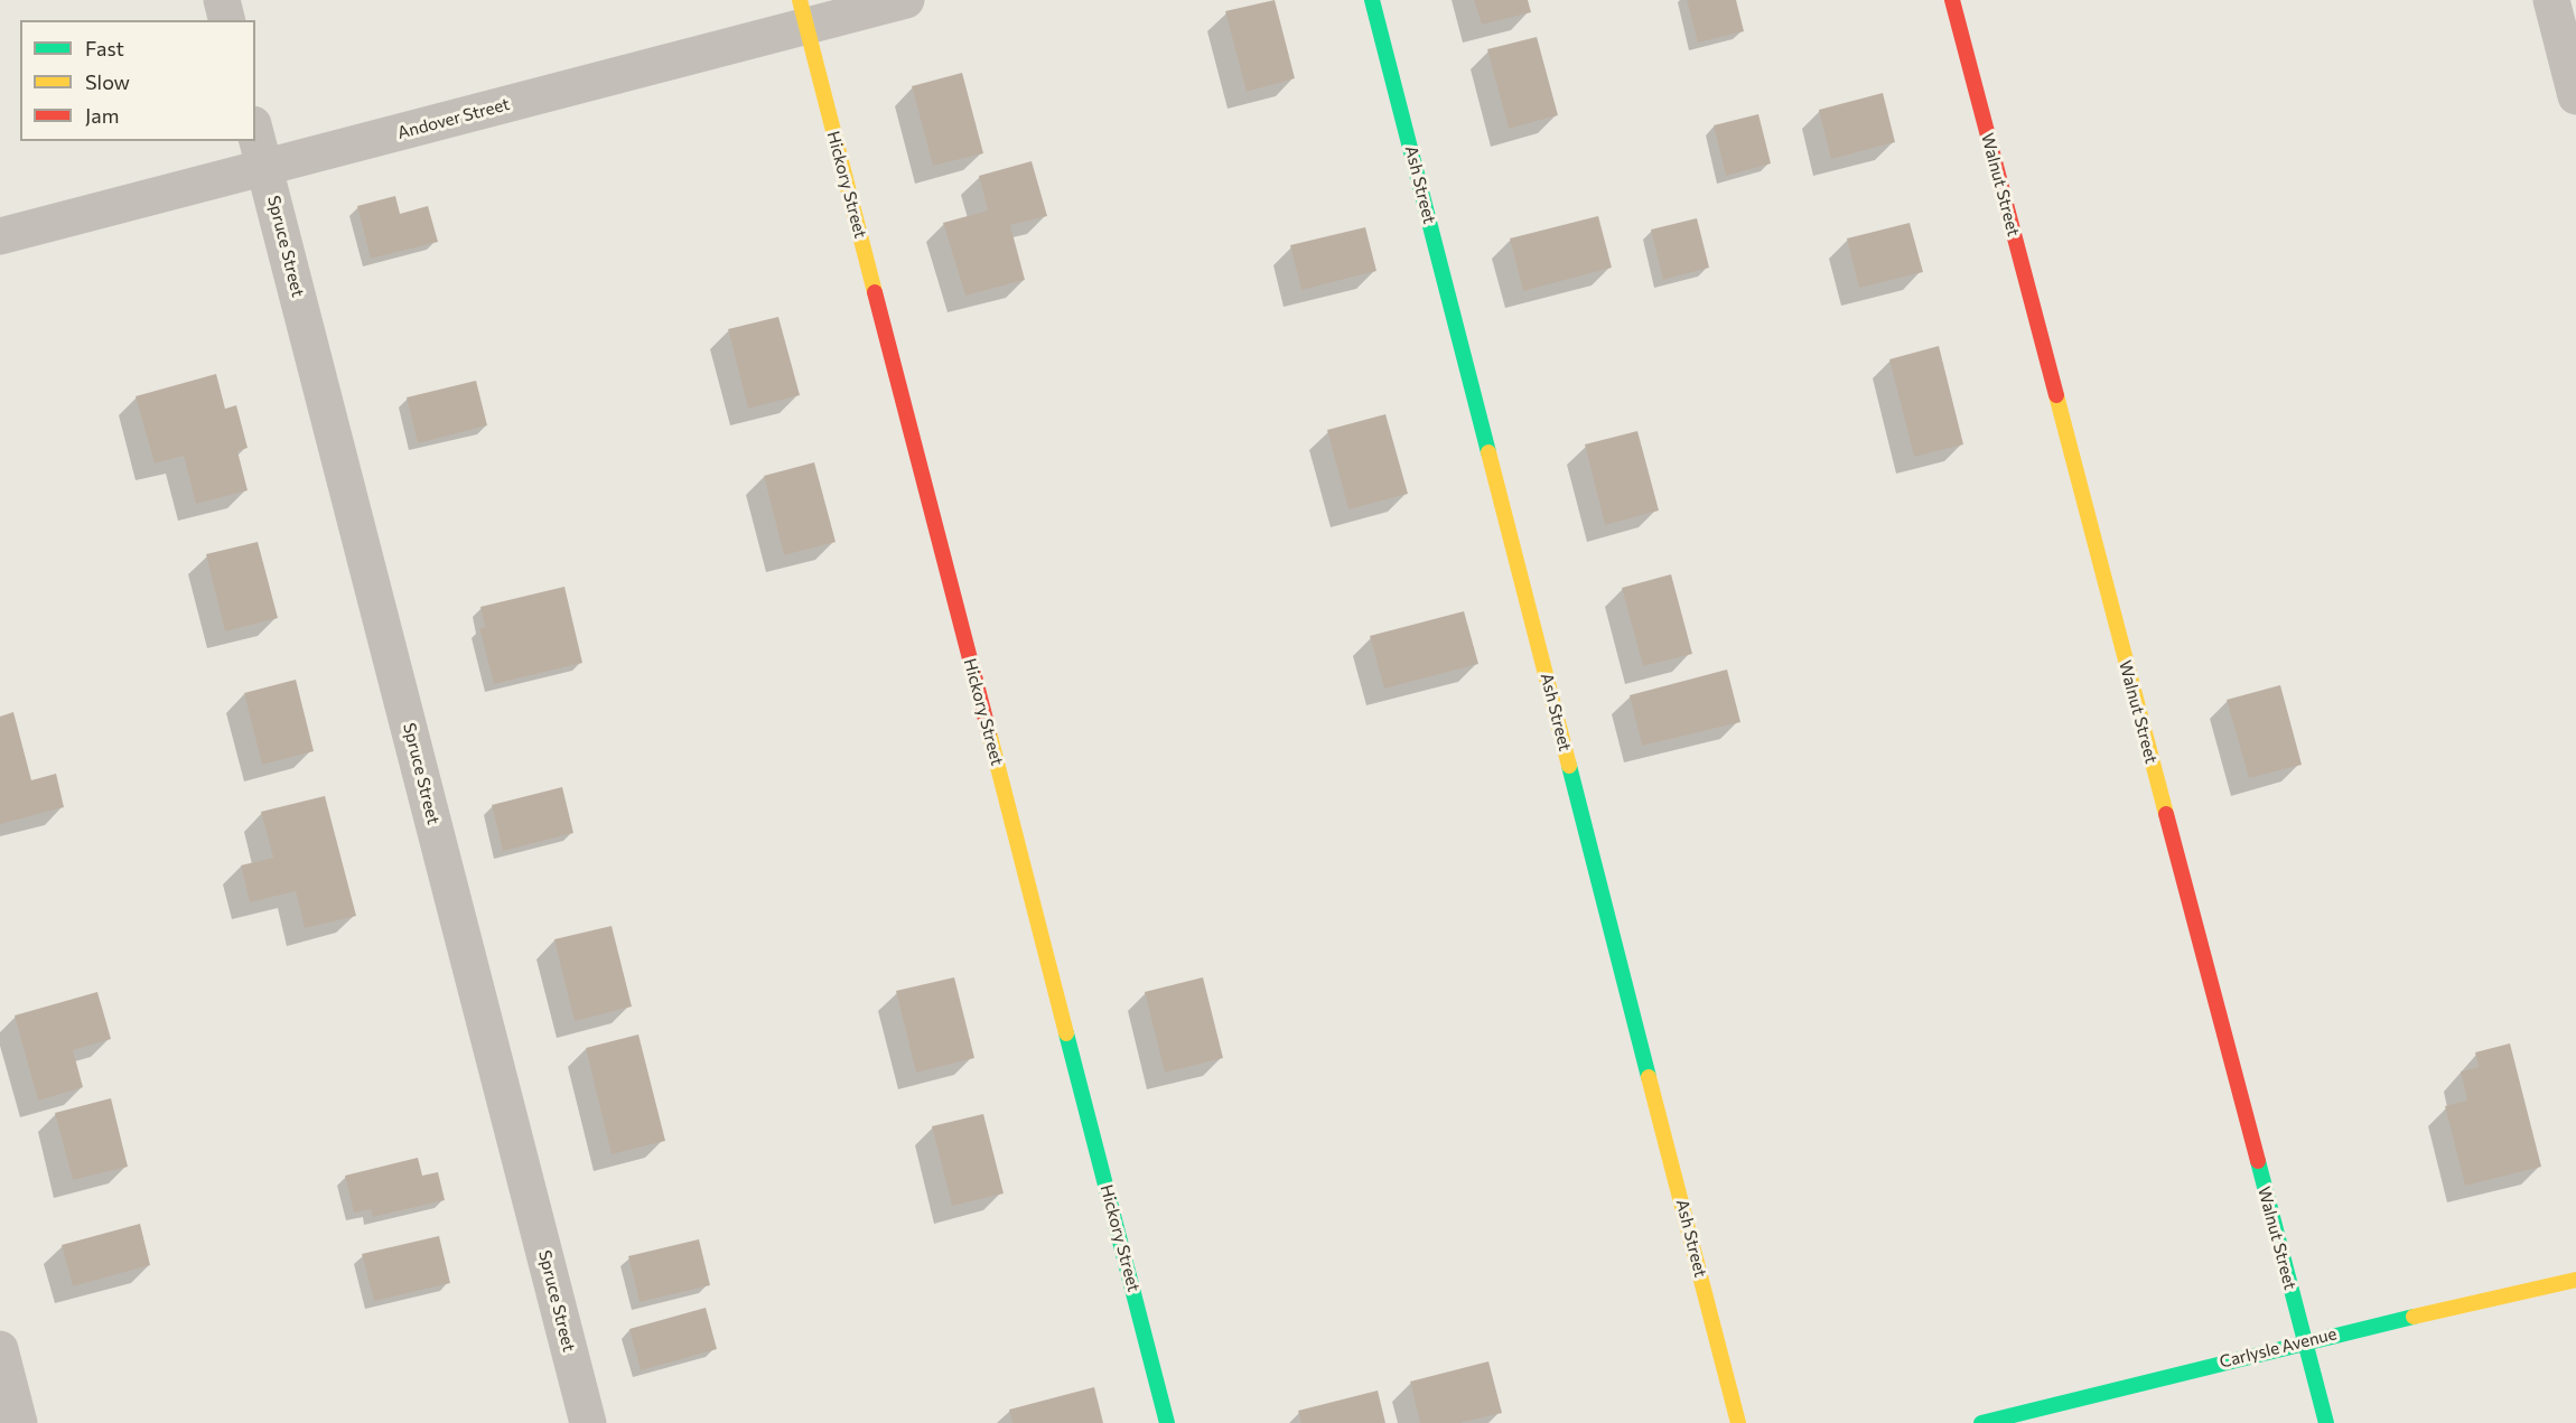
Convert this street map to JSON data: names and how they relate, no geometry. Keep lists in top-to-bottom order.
{
  "streets": {
    "street": [
      "Andover Street",
      "Hickory Street",
      "Ash Street",
      "Walnut Street",
      "Spruce Street",
      "Carlysle Avenue"
    ]
  },
  "crossings": [
    ["Andover Street", "Hickory Street"],
    ["Andover Street", "Spruce Street"],
    ["Walnut Street", "Carlysle Avenue"]
  ],
  "legend": ["Fast", "Slow", "Jam"]
}
